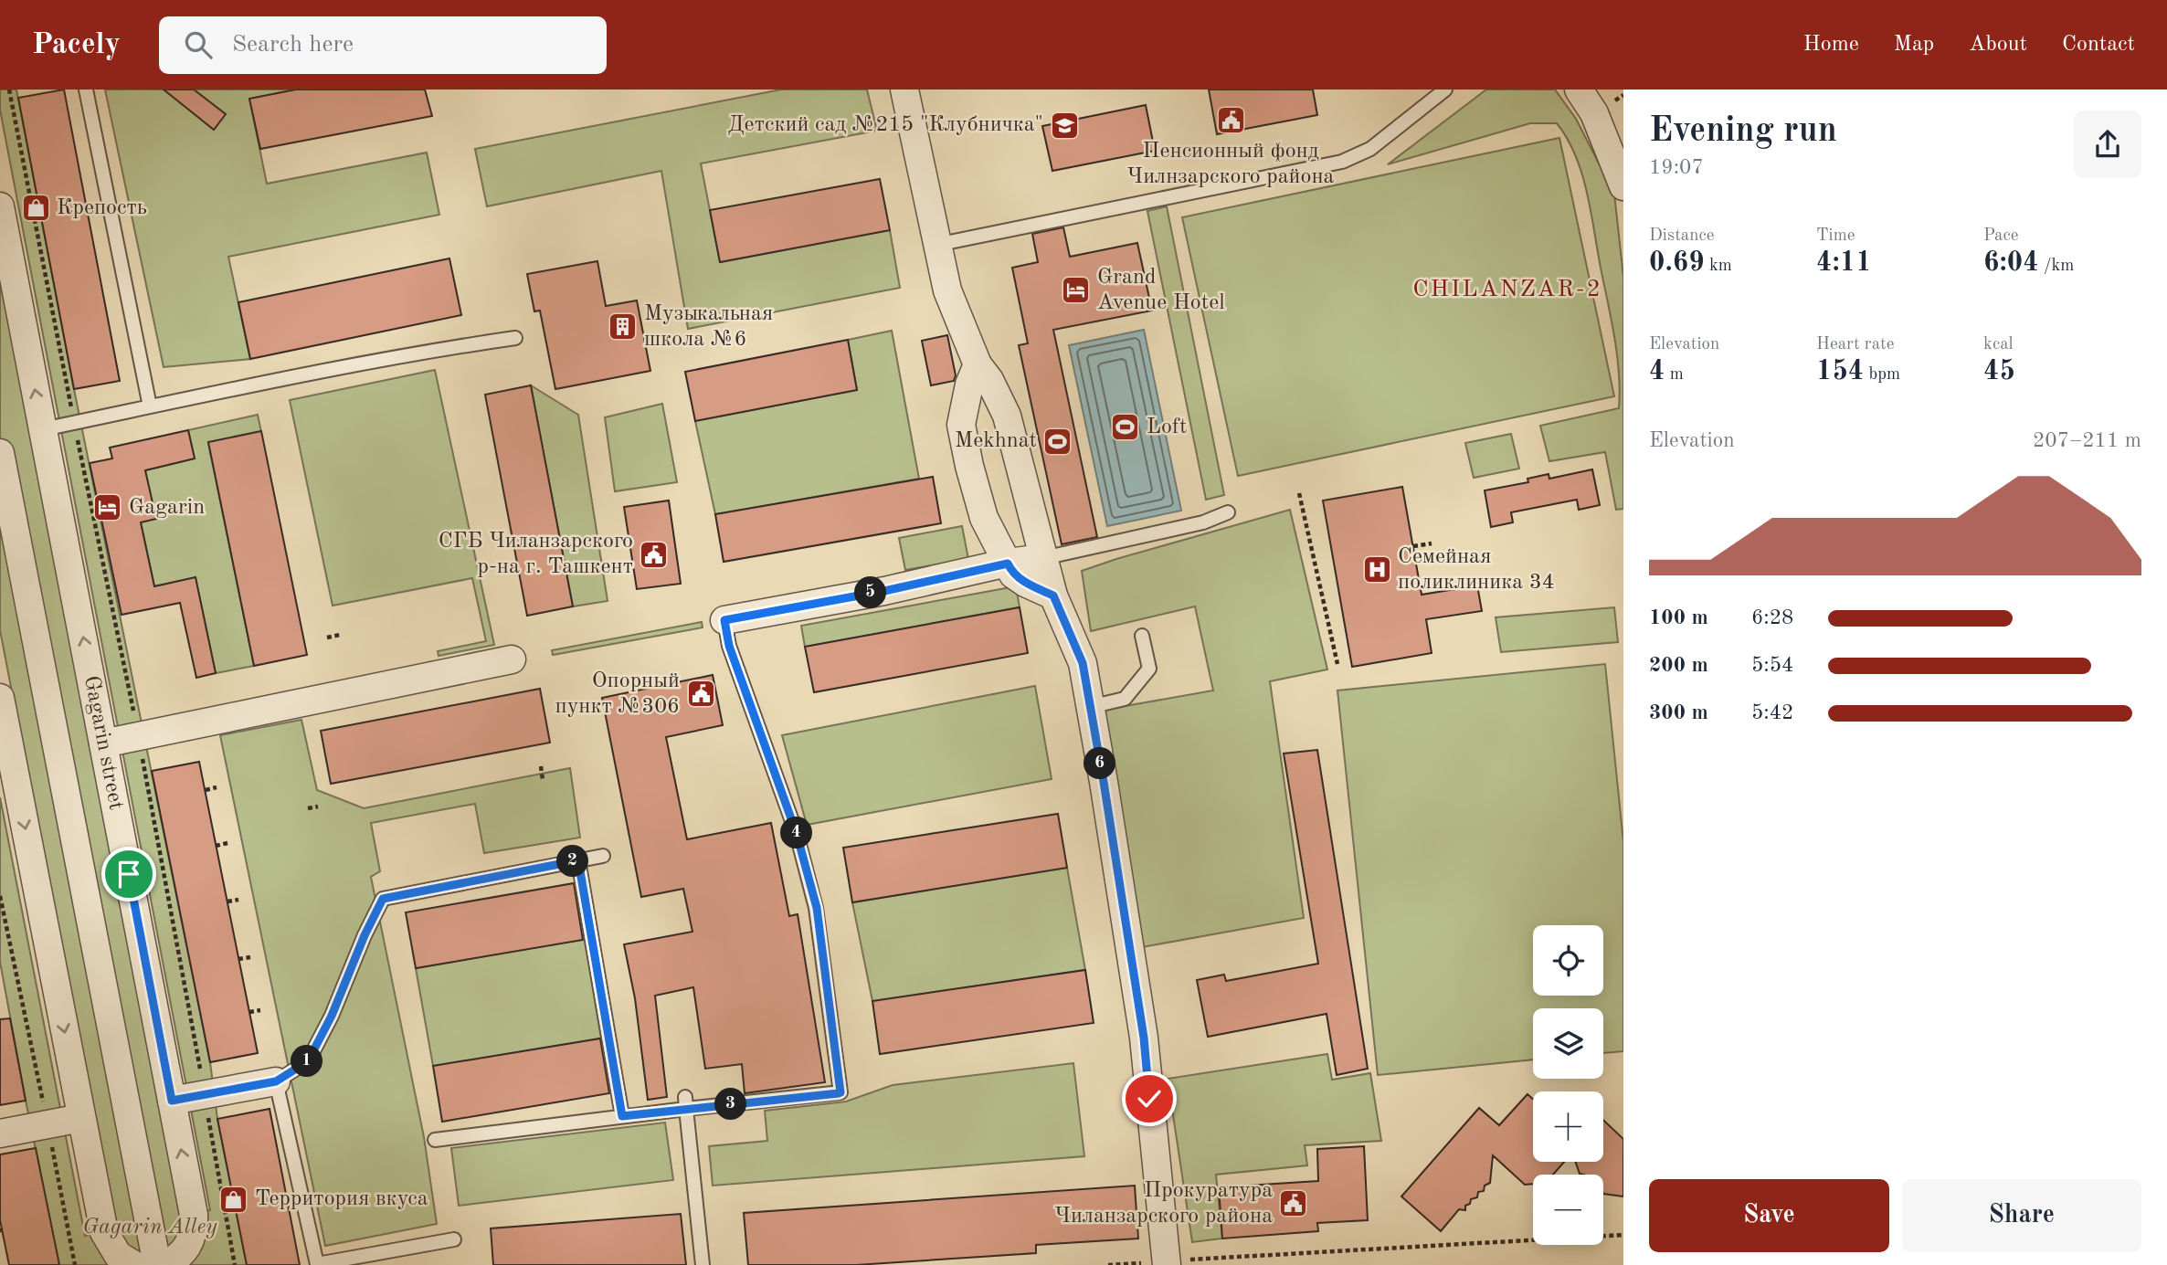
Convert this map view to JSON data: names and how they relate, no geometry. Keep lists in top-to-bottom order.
{
  "streets": {
    "street": ["Gagarin street"]
  },
  "districts": ["CHILANZAR-2"],
  "parks": ["Gagarin Alley"],
  "places": {
    "public building": [
      "Пенсионный фонд Чилнзарского района",
      "СГБ Чиланзарского р-на г. Ташкент",
      "Опорный пункт №306",
      "Прокуратура Чиланзарского района"
    ],
    "school or university": ["Детский сад №215 \"Клубничка\""],
    "shop": ["Крепость", "Территория вкуса"],
    "hotel": ["Grand Avenue Hotel", "Gagarin"],
    "building": ["Mузыкальная школа №6"],
    "sports": ["Loft", "Mekhnat"],
    "hospital": ["Семейная поликлиника 34"]
  },
  "page": {
    "header": "Pacely",
    "search": "Search here",
    "nav": [
      "Home",
      "Map",
      "About",
      "Contact"
    ],
    "heading": ["Evening run", "19:07"],
    "stats": [
      ["Distance", "0.69 km"],
      ["Time", "4:11"],
      ["Pace", "6:04 /km"],
      ["Elevation", "4 m"],
      ["Heart rate", "154 bpm"],
      ["kcal", "45"]
    ],
    "chart": ["Elevation", "207–211 m"],
    "pins": [
      "5",
      "6",
      "4",
      "2",
      "1",
      "3"
    ],
    "list": [
      {
        "name": "100 m",
        "note": "6:28"
      },
      {
        "name": "200 m",
        "note": "5:54"
      },
      {
        "name": "300 m",
        "note": "5:42"
      }
    ],
    "map_buttons": ["+", "−"],
    "buttons": ["Save", "Share"]
  }
}
